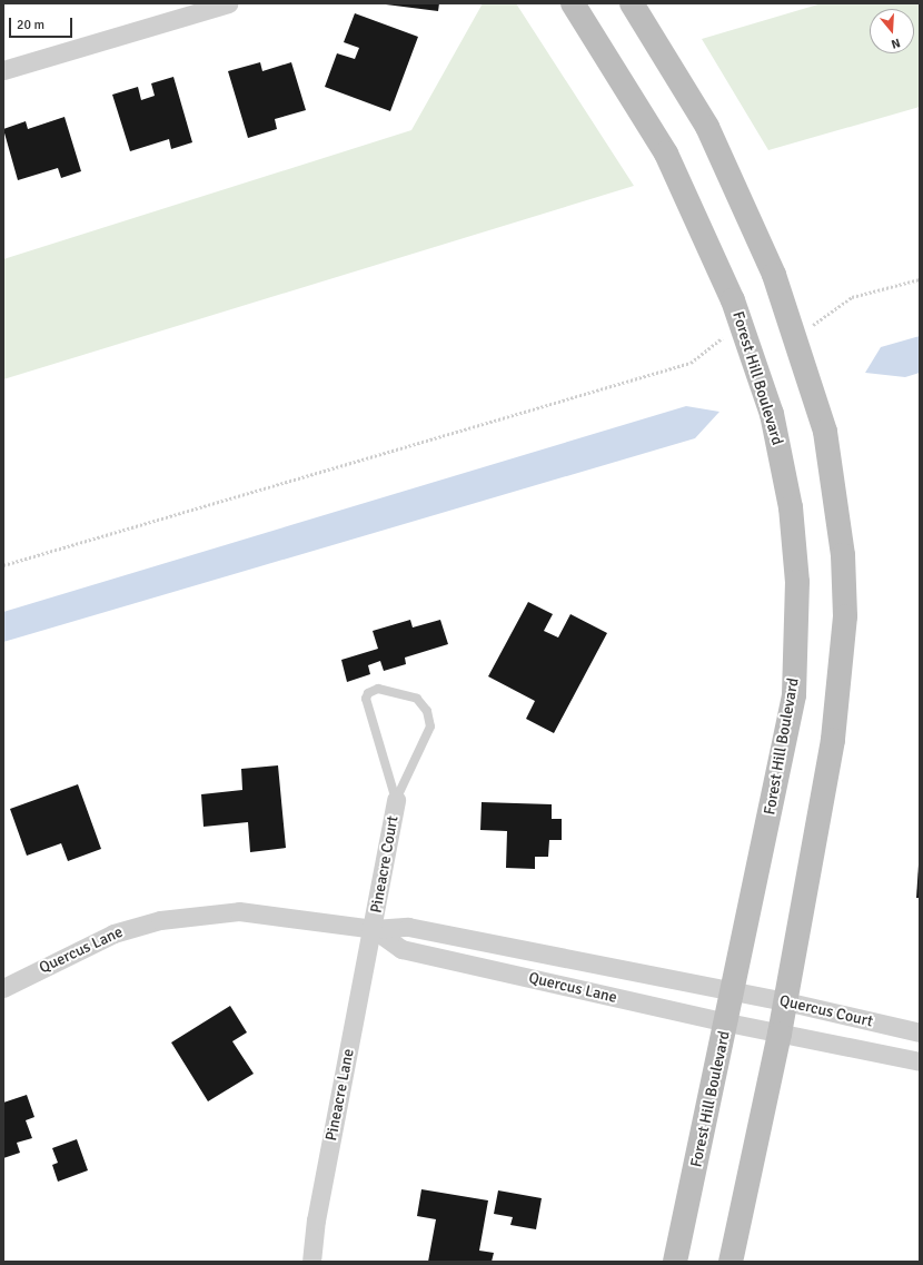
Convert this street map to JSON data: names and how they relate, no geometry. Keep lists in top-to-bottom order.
{
  "streets": {
    "main road": ["Forest Hill Boulevard"],
    "street": [
      "Pineacre Court",
      "Quercus Lane",
      "Quercus Court",
      "Pineacre Lane"
    ]
  },
  "crossings": [
    ["Forest Hill Boulevard", "Quercus Lane"],
    ["Forest Hill Boulevard", "Quercus Court"],
    ["Pineacre Court", "Quercus Lane"],
    ["Pineacre Court", "Pineacre Lane"],
    ["Quercus Lane", "Quercus Court"],
    ["Quercus Lane", "Pineacre Lane"]
  ],
  "scale_bar": "20 m",
  "north": "bottom"
}
